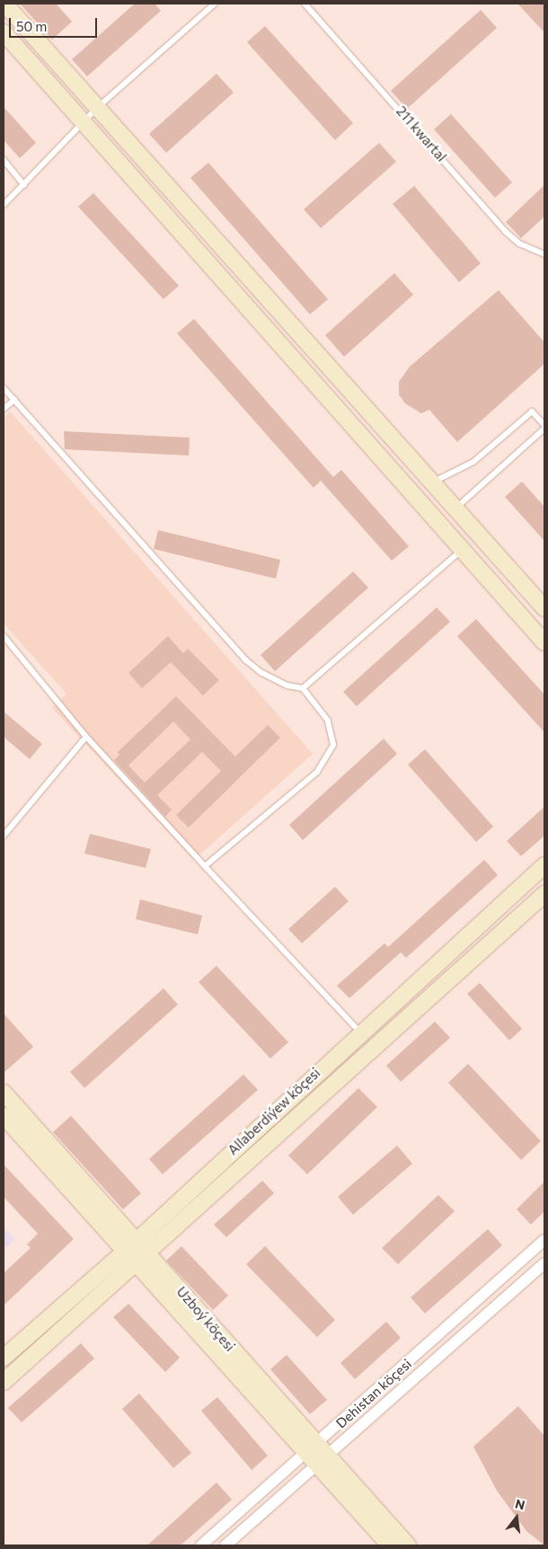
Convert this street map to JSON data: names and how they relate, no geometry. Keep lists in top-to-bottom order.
{
  "streets": {
    "street": ["Allaberdiýew köçesi", "Uzboý köçesi", "Dehistan köçesi"],
    "lane": ["211 kwartal"]
  },
  "crossings": [
    ["Allaberdiýew köçesi", "Uzboý köçesi"],
    ["Uzboý köçesi", "Dehistan köçesi"]
  ],
  "scale_bar": "50 m",
  "north": "top"
}
